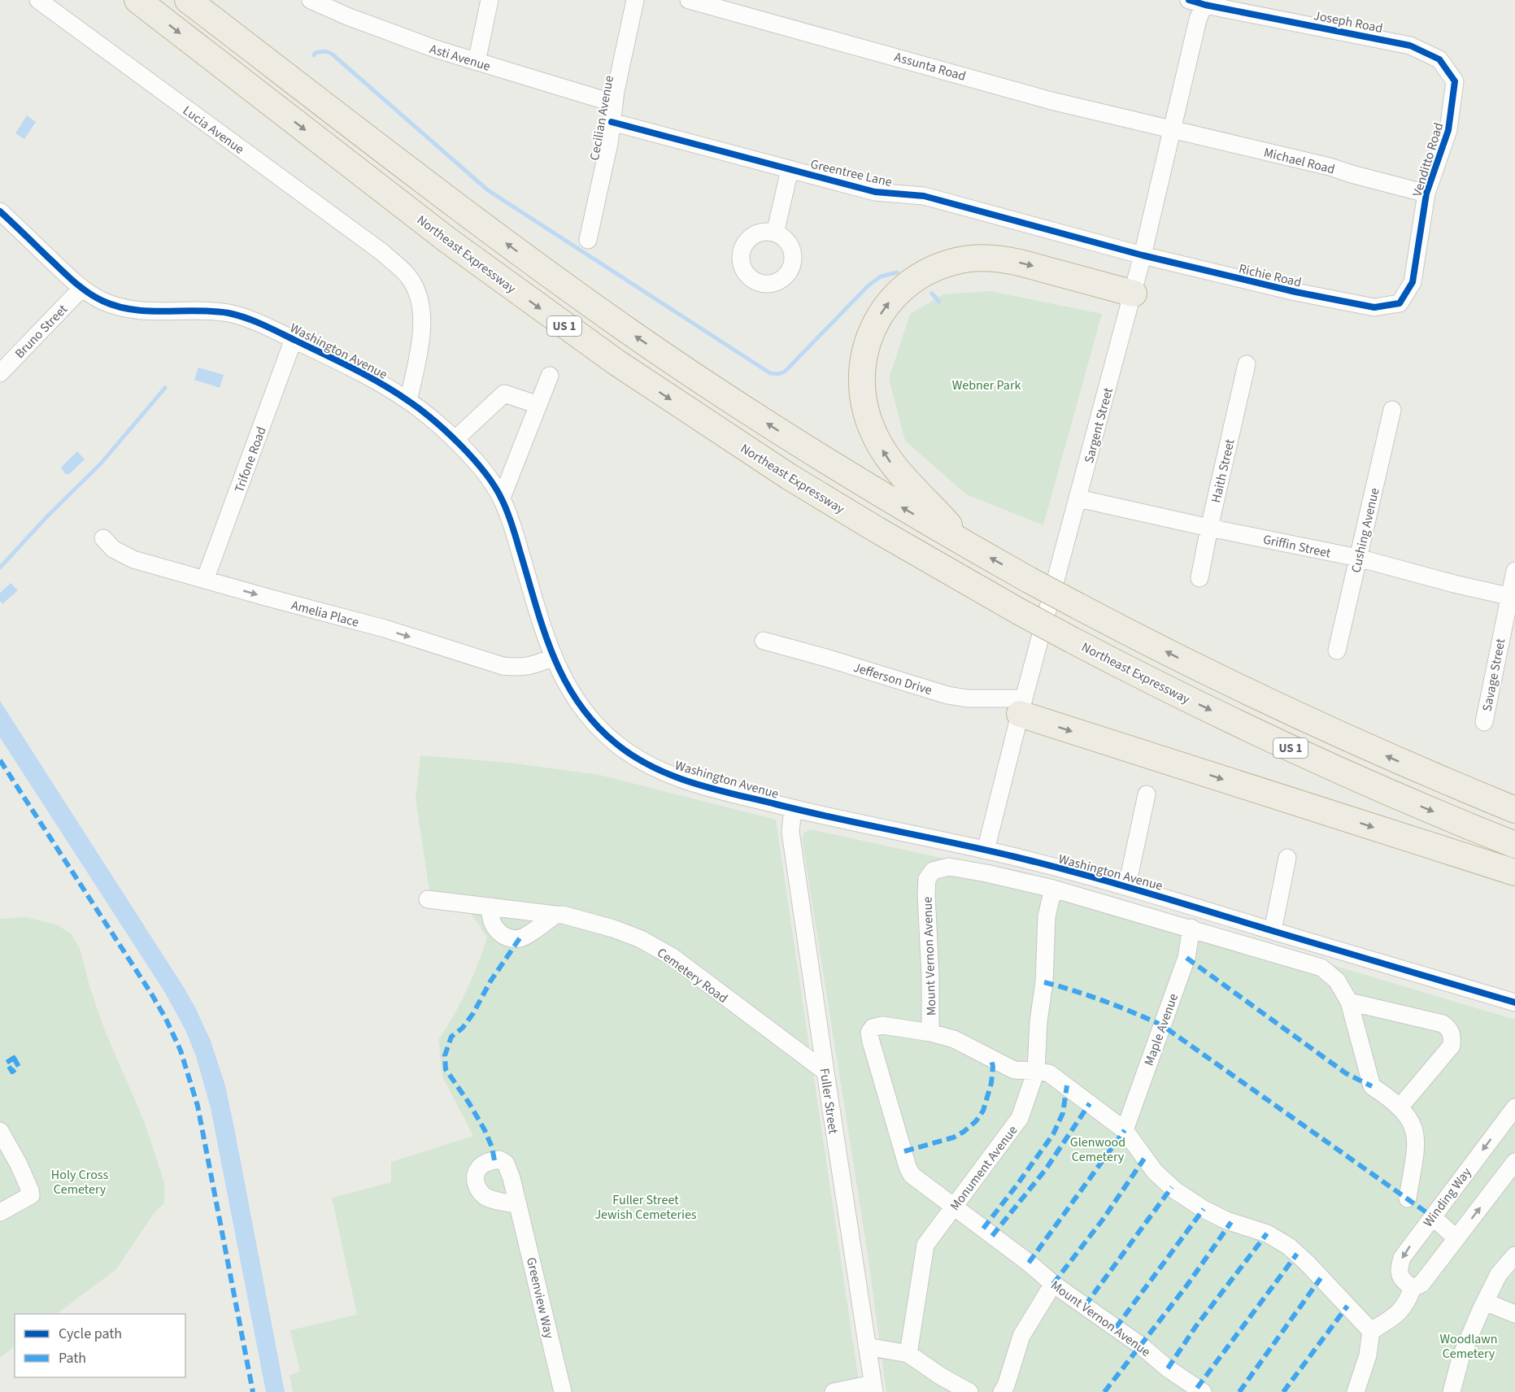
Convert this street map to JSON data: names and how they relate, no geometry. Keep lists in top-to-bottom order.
{
  "streets": {
    "highway": ["Northeast Expressway", "US 1"],
    "street": [
      "Joseph Road",
      "Asti Avenue",
      "Assunta Road",
      "Cecilian Avenue",
      "Lucia Avenue",
      "Venditto Road",
      "Michael Road",
      "Greentree Lane",
      "Richie Road",
      "Bruno Street",
      "Washington Avenue",
      "Sargent Street",
      "Trifone Road",
      "Haith Street",
      "Cushing Avenue",
      "Griffin Street",
      "Amelia Place",
      "Savage Street",
      "Jefferson Drive",
      "Mount Vernon Avenue",
      "Cemetery Road",
      "Maple Avenue",
      "Fuller Street",
      "Monument Avenue",
      "Winding Way",
      "Greenview Way"
    ]
  },
  "crossings": [
    ["Joseph Road", "Venditto Road"],
    ["Joseph Road", "Sargent Street"],
    ["Asti Avenue", "Cecilian Avenue"],
    ["Assunta Road", "Michael Road"],
    ["Assunta Road", "Sargent Street"],
    ["Cecilian Avenue", "Greentree Lane"],
    ["Lucia Avenue", "Washington Avenue"],
    ["Venditto Road", "Michael Road"],
    ["Venditto Road", "Richie Road"],
    ["Michael Road", "Sargent Street"],
    ["Greentree Lane", "Richie Road"],
    ["Greentree Lane", "Sargent Street"],
    ["Richie Road", "Sargent Street"],
    ["Bruno Street", "Washington Avenue"],
    ["Washington Avenue", "Sargent Street"],
    ["Washington Avenue", "Trifone Road"],
    ["Washington Avenue", "Amelia Place"],
    ["Washington Avenue", "Fuller Street"],
    ["Sargent Street", "Griffin Street"],
    ["Sargent Street", "Jefferson Drive"],
    ["Trifone Road", "Amelia Place"],
    ["Haith Street", "Griffin Street"],
    ["Cushing Avenue", "Griffin Street"],
    ["Griffin Street", "Savage Street"],
    ["Mount Vernon Avenue", "Maple Avenue"],
    ["Mount Vernon Avenue", "Monument Avenue"],
    ["Cemetery Road", "Fuller Street"]
  ],
  "one_way": ["Amelia Place"],
  "parks": [
    "Webner Park",
    "Glenwood Cemetery",
    "Holy Cross Cemetery",
    "Fuller Street Jewish Cemeteries",
    "Woodlawn Cemetery"
  ],
  "legend": ["Cycle path", "Path"]
}
